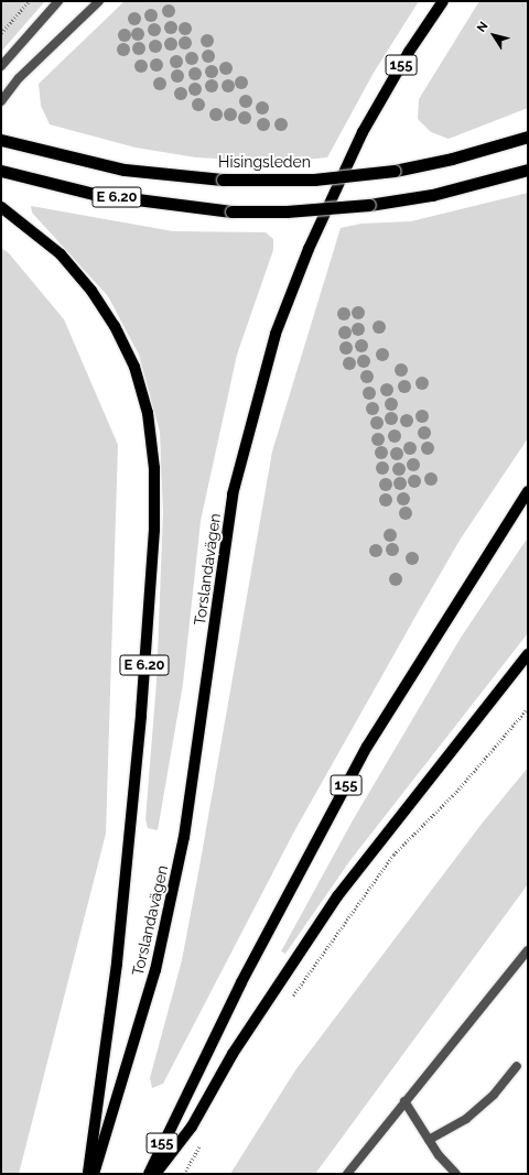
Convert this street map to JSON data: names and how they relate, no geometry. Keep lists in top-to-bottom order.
{
  "streets": {
    "highway": ["Hisingsleden", "E 6.20"],
    "main road": ["155", "Torslandavägen"]
  },
  "north": "top left"
}
